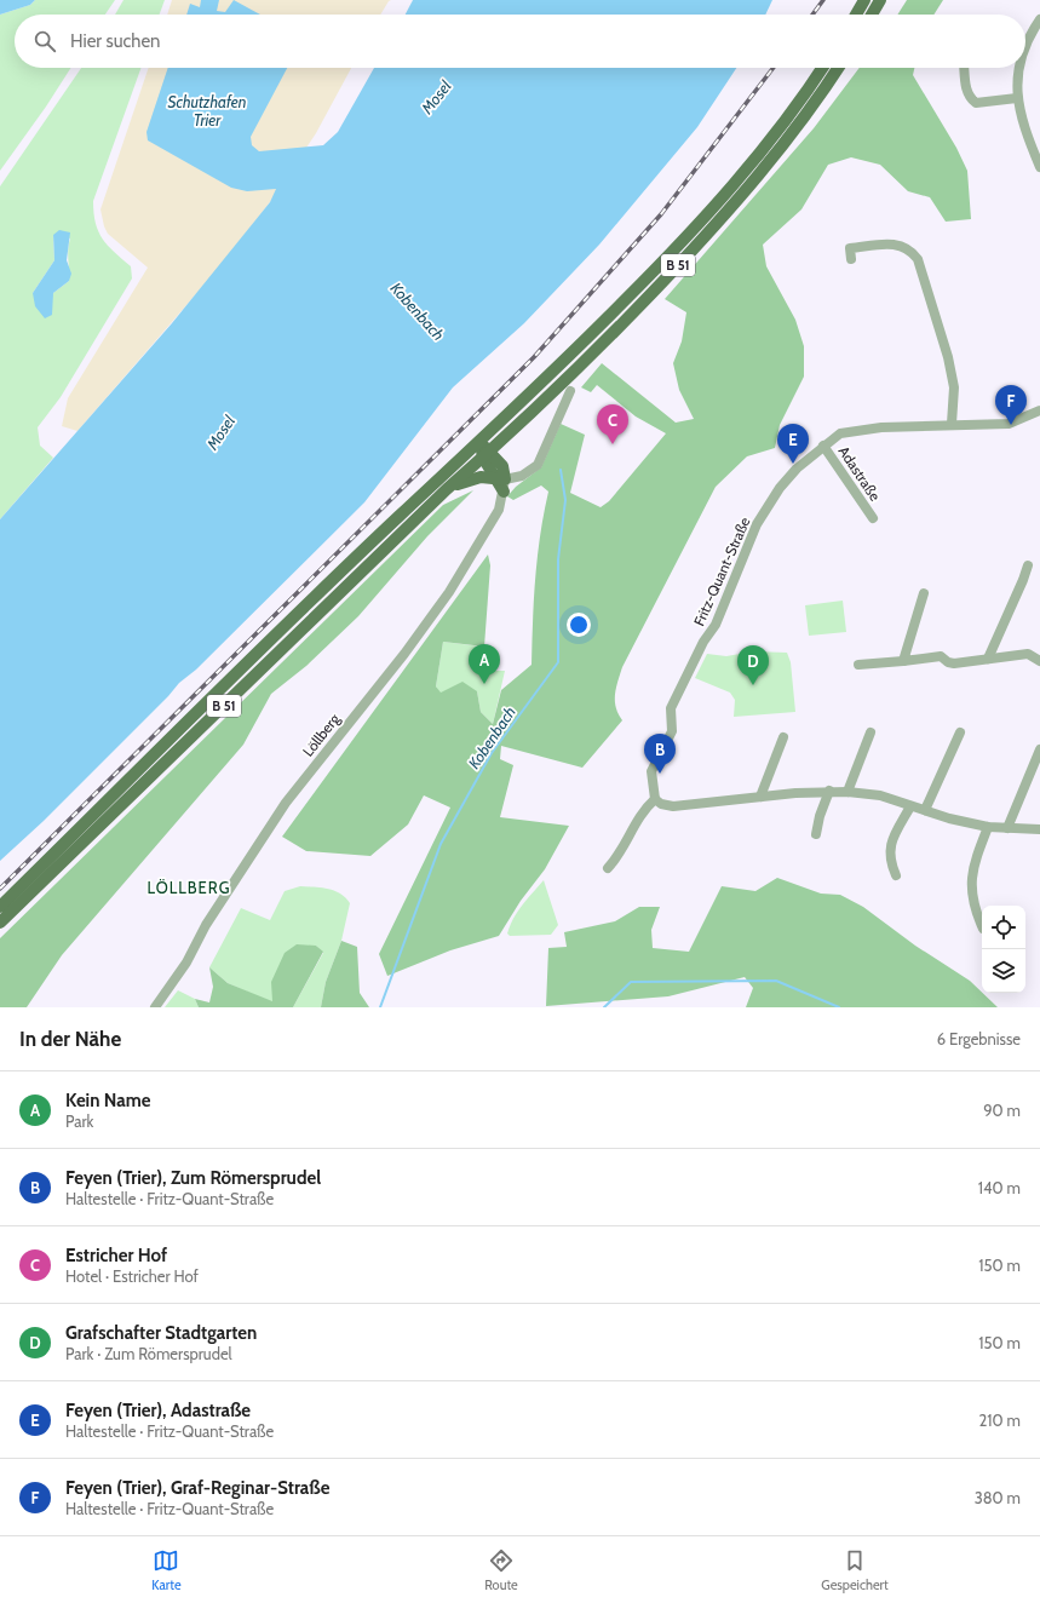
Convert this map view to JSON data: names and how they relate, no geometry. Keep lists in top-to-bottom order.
{
  "streets": {
    "main road": ["B 51"],
    "street": ["Adastraße", "Fritz-Quant-Straße", "Löllberg"]
  },
  "crossings": [
    ["Adastraße", "Fritz-Quant-Straße"]
  ],
  "districts": ["LÖLLBERG"],
  "water": ["Mosel", "Schutzhafen Trier", "Kobenbach"],
  "page": {
    "search": "Hier suchen",
    "pins": [
      "F",
      "C",
      "E",
      "A",
      "D",
      "B"
    ],
    "heading": ["In der Nähe", "6 Ergebnisse"],
    "list": [
      {
        "mark": "A",
        "name": "Kein Name",
        "note": "Park",
        "value": "90 m"
      },
      {
        "mark": "B",
        "name": "Feyen (Trier), Zum Römersprudel",
        "note": "Haltestelle · Fritz-Quant-Straße",
        "value": "140 m"
      },
      {
        "mark": "C",
        "name": "Estricher Hof",
        "note": "Hotel · Estricher Hof",
        "value": "150 m"
      },
      {
        "mark": "D",
        "name": "Grafschafter Stadtgarten",
        "note": "Park · Zum Römersprudel",
        "value": "150 m"
      },
      {
        "mark": "E",
        "name": "Feyen (Trier), Adastraße",
        "note": "Haltestelle · Fritz-Quant-Straße",
        "value": "210 m"
      },
      {
        "mark": "F",
        "name": "Feyen (Trier), Graf-Reginar-Straße",
        "note": "Haltestelle · Fritz-Quant-Straße",
        "value": "380 m"
      }
    ],
    "nav": ["Karte", "Route", "Gespeichert"]
  }
}
